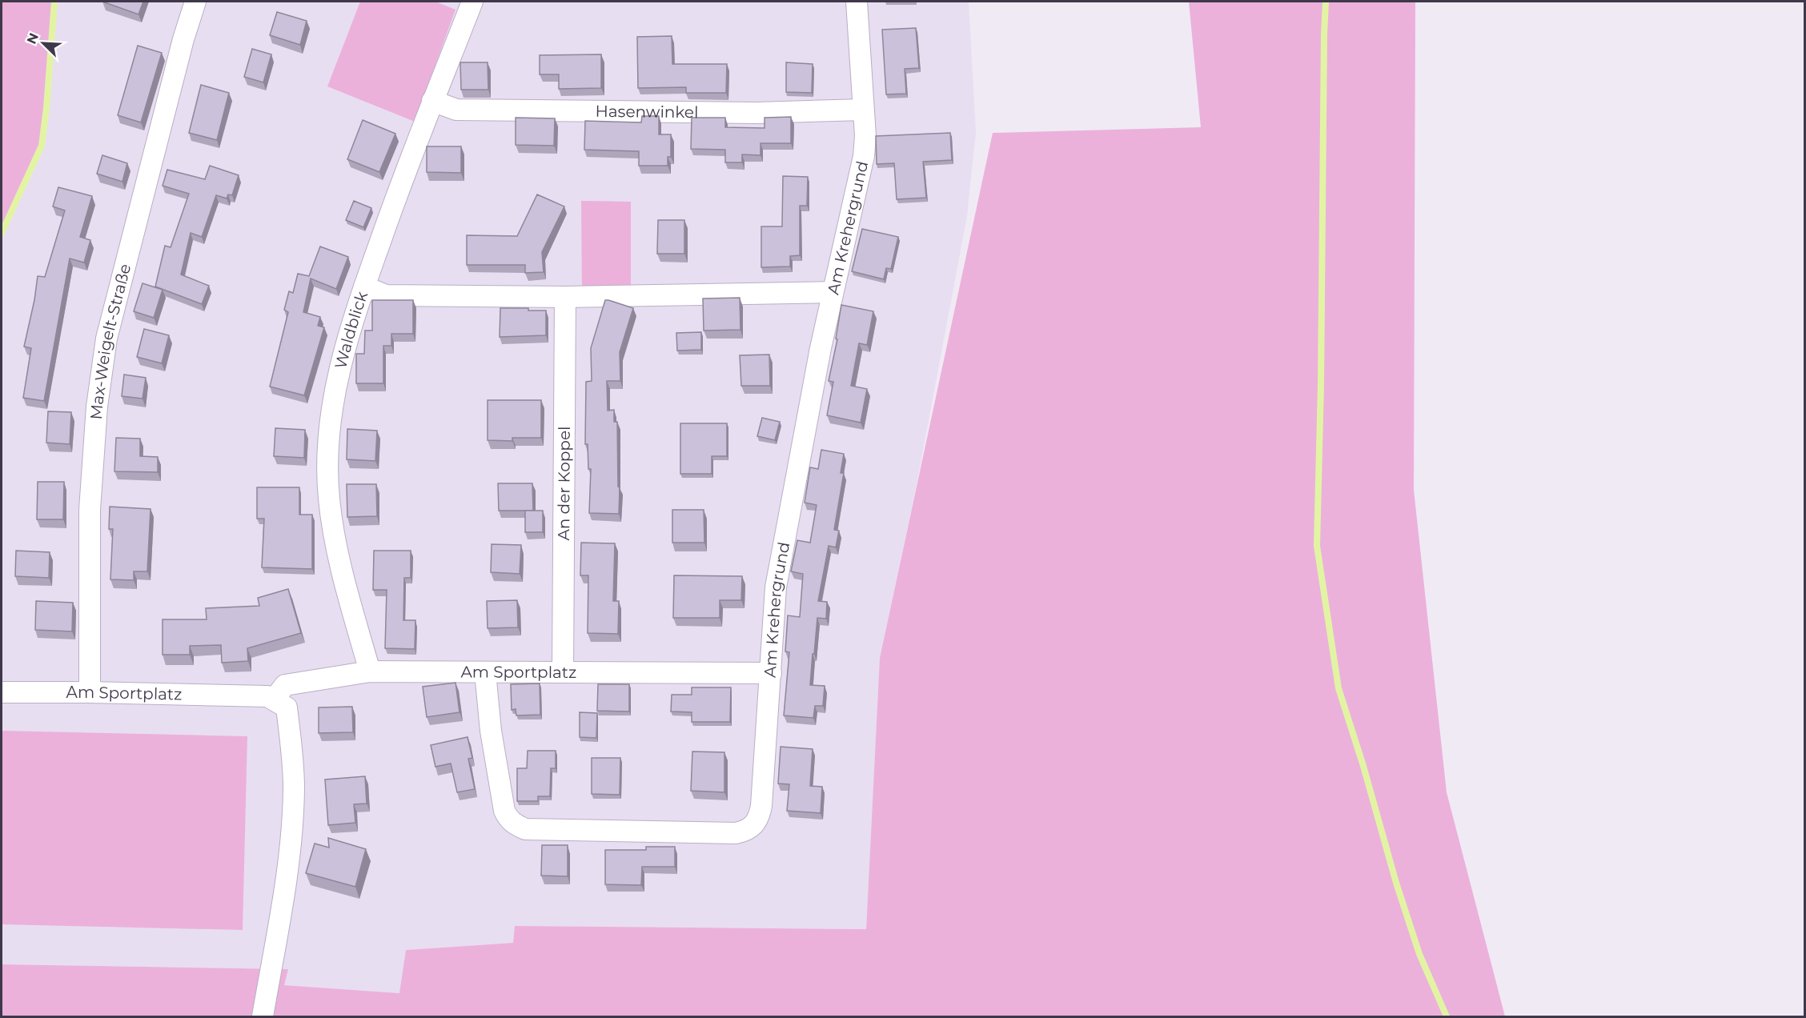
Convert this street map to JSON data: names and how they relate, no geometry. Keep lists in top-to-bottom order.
{
  "streets": {
    "street": [
      "Hasenwinkel",
      "Am Krehergrund",
      "Waldblick",
      "Max-Weigelt-Straße",
      "An der Koppel",
      "Am Sportplatz"
    ]
  },
  "crossings": [
    ["Hasenwinkel", "Am Krehergrund"],
    ["Hasenwinkel", "Waldblick"],
    ["Am Krehergrund", "Am Sportplatz"],
    ["Waldblick", "Am Sportplatz"],
    ["Max-Weigelt-Straße", "Am Sportplatz"],
    ["An der Koppel", "Am Sportplatz"]
  ],
  "north": "top left"
}
